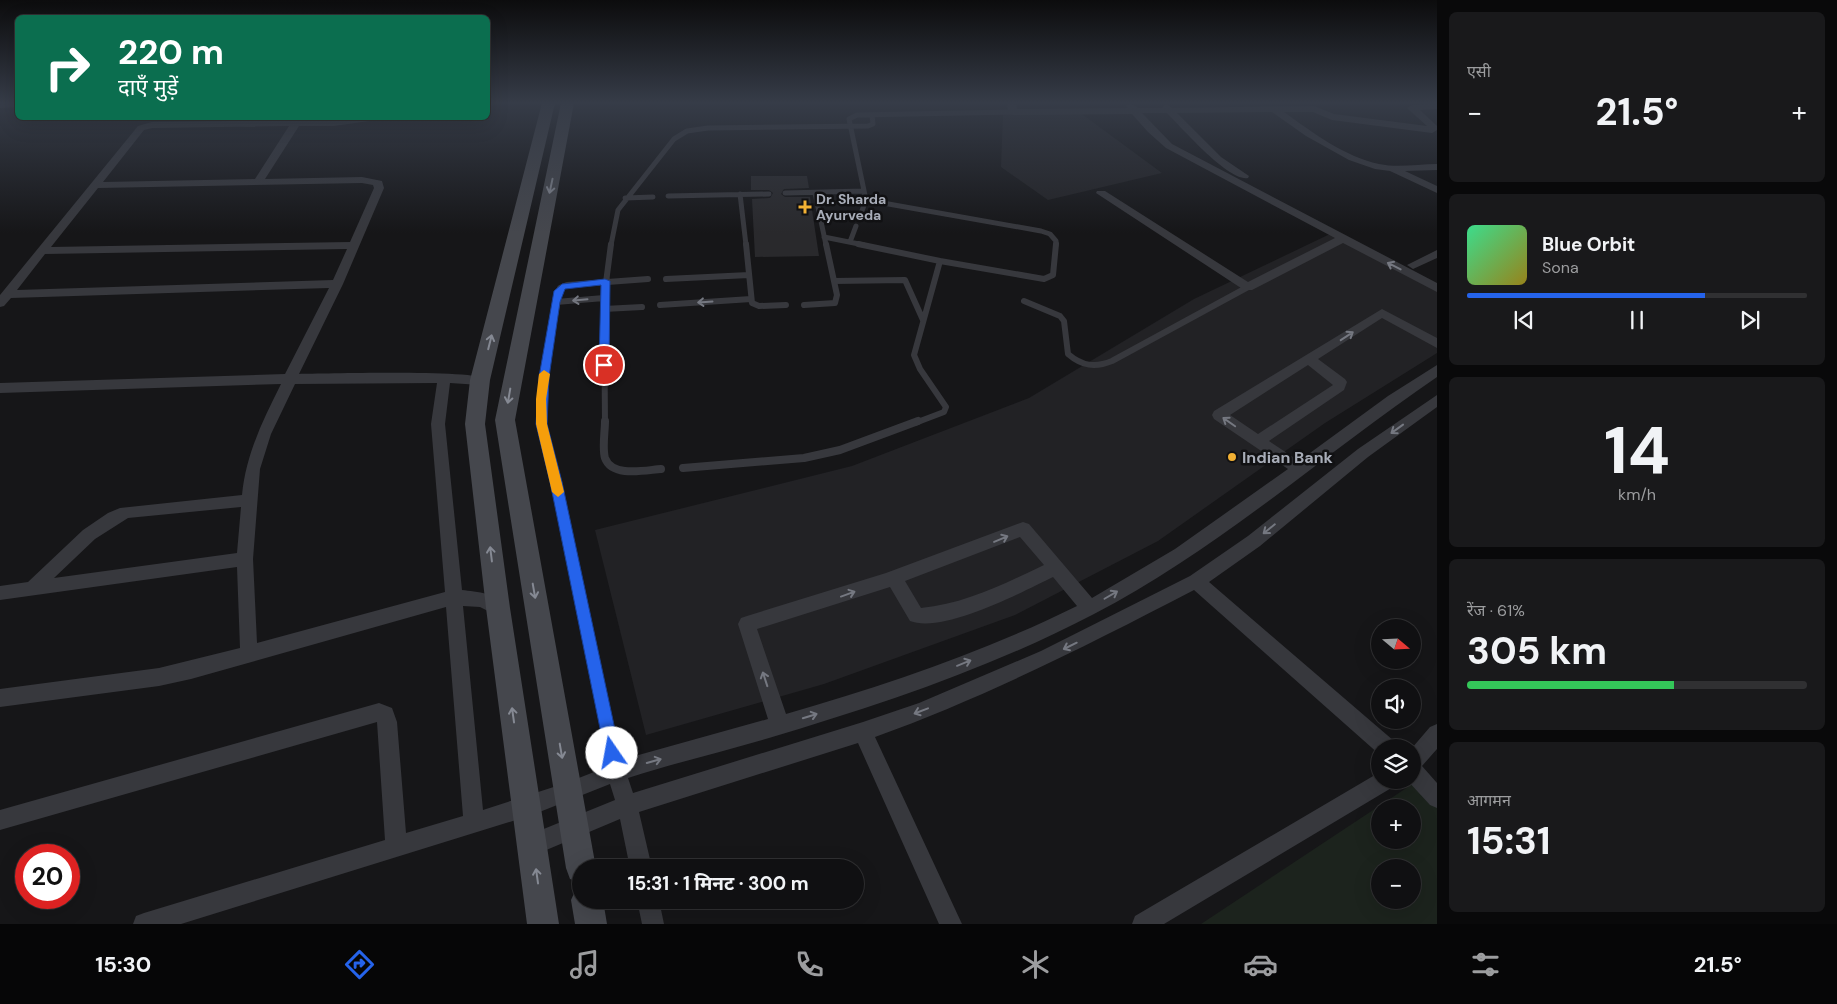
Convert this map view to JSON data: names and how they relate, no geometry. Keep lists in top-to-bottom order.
{
  "places": {
    "health": ["Dr. Sharda Ayurveda"],
    "other": ["Indian Bank"]
  },
  "north": "right",
  "page": {
    "tile": [
      "एसी",
      ["14", "km/h"],
      ["रेंज · 61%", "305 km"],
      ["आगमन", "15:31"]
    ],
    "turn": ["220 m", "दाएँ मुड़ें"],
    "heat": ["−", "21.5°", "+"],
    "song": ["Blue Orbit", "Sona"],
    "map_buttons": ["+", "−"],
    "limit": "20",
    "trip": "15:31 · 1 मिनट · 300 m",
    "tabs": ["15:30", "21.5°"]
  }
}
